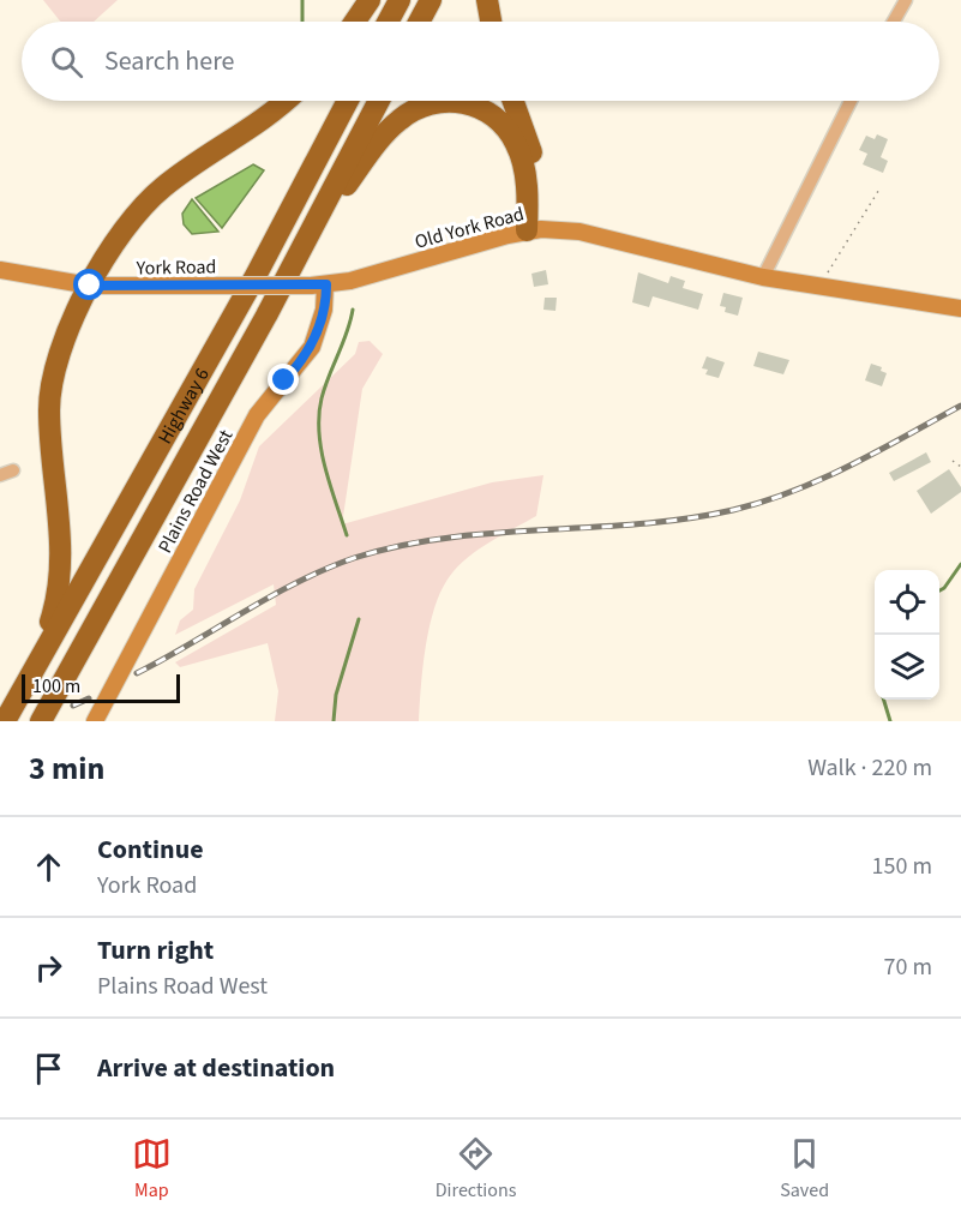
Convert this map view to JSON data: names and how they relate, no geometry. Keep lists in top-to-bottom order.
{
  "streets": {
    "highway": ["Highway 6"],
    "main road": ["Old York Road", "York Road", "Plains Road West"]
  },
  "crossings": [
    ["Old York Road", "York Road"],
    ["Old York Road", "Plains Road West"],
    ["York Road", "Plains Road West"]
  ],
  "scale_bar": "100 m",
  "page": {
    "search": "Search here",
    "scale": "100 m",
    "heading": ["3 min", "Walk · 220 m"],
    "list": [
      ["Continue", "York Road", "150 m"],
      ["Turn right", "Plains Road West", "70 m"],
      "Arrive at destination"
    ],
    "nav": ["Map", "Directions", "Saved"]
  }
}
